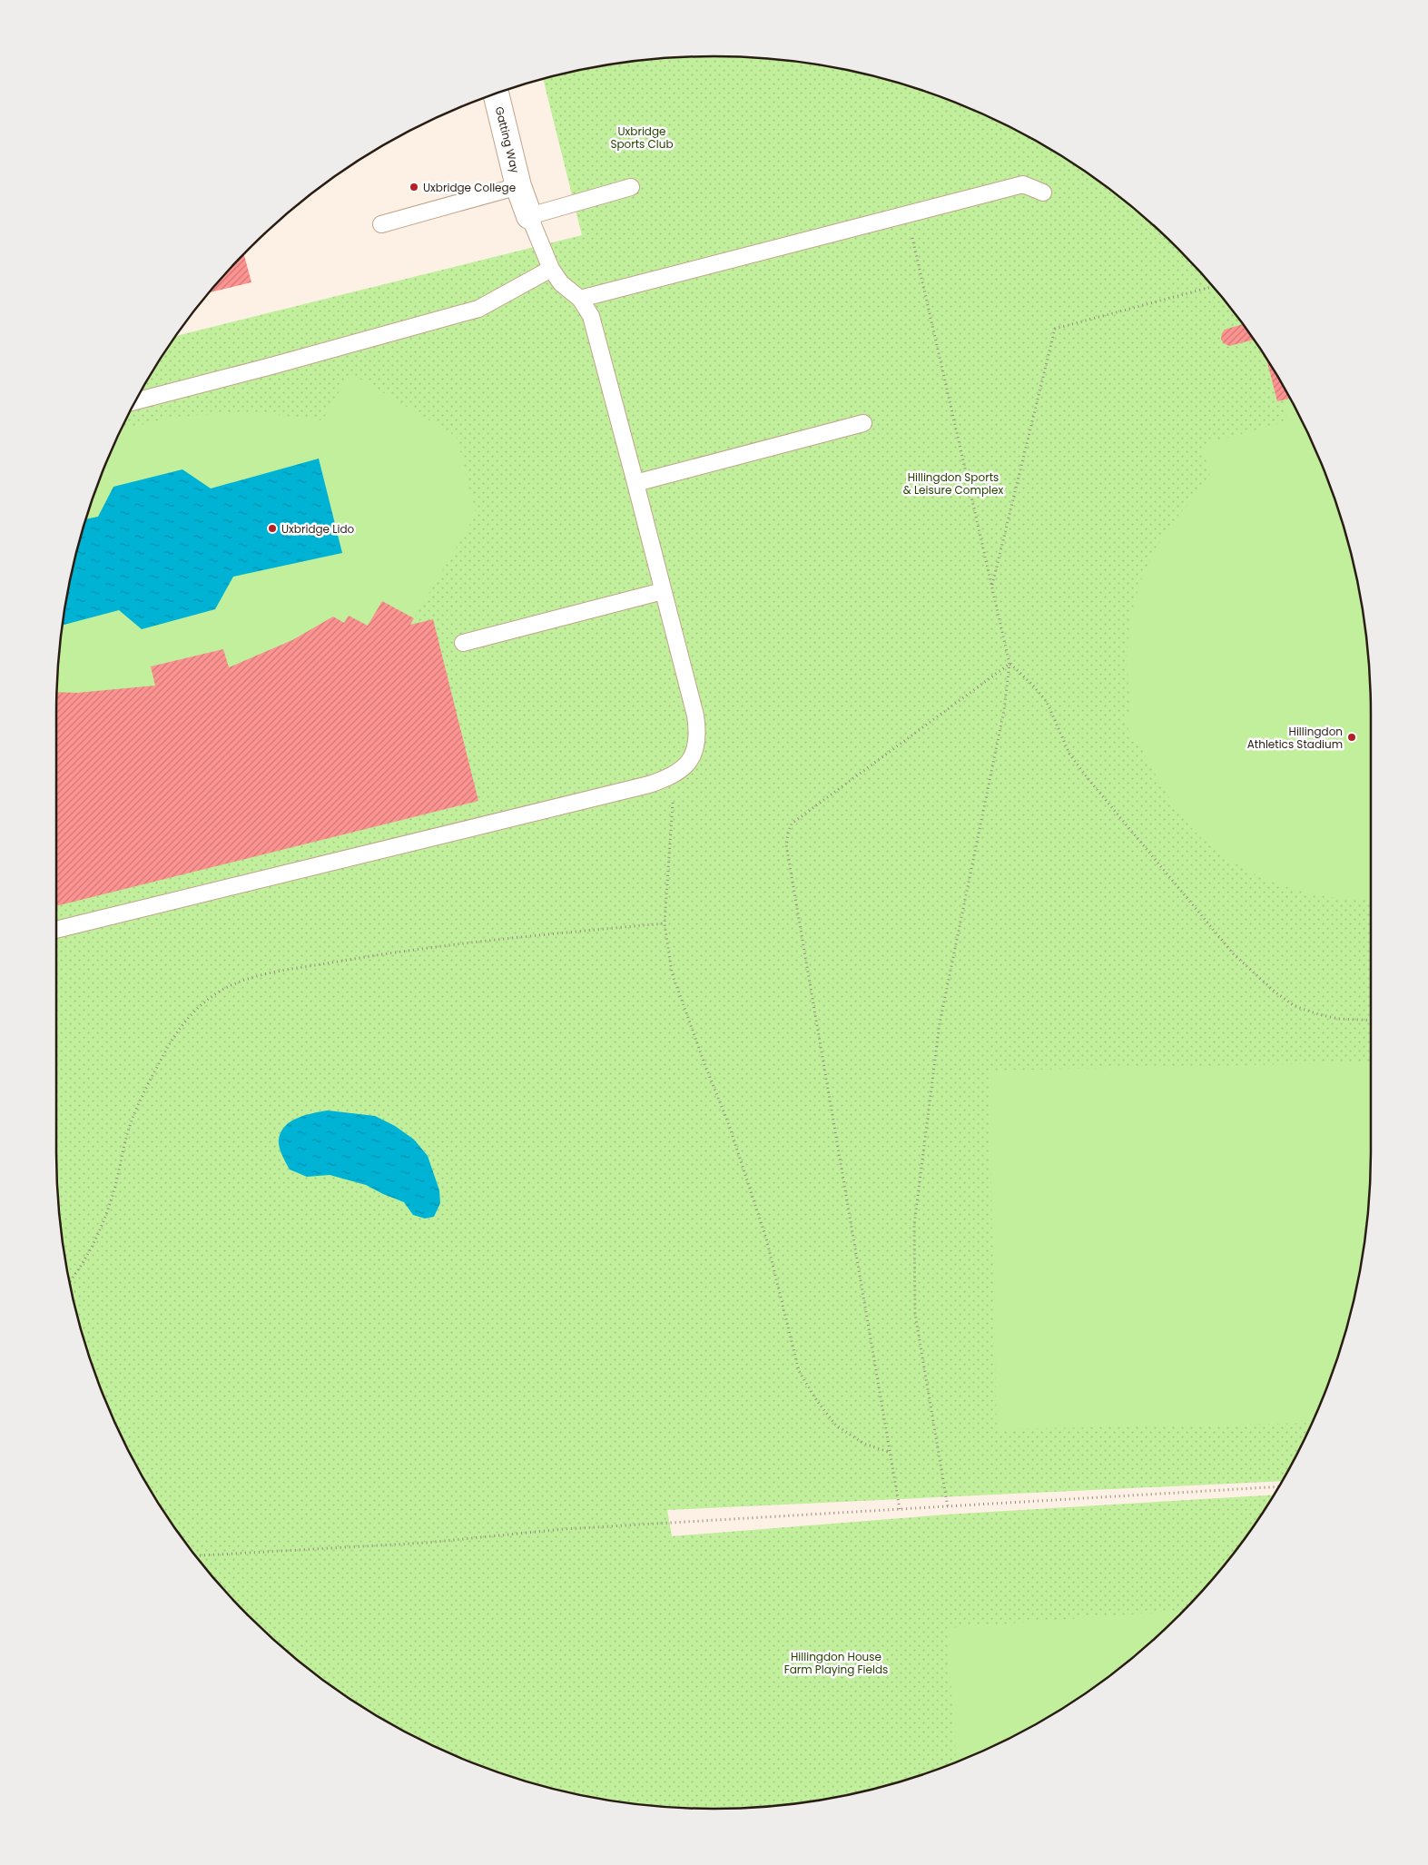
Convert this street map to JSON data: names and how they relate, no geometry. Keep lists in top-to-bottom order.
{
  "streets": {
    "street": ["Gatting Way"]
  },
  "parks": ["Uxbridge Sports Club", "Hillingdon Sports & Leisure Complex", "Hillingdon House Farm Playing Fields"],
  "places": ["Uxbridge College", "Uxbridge Lido", "Hillingdon Athletics Stadium"]
}
